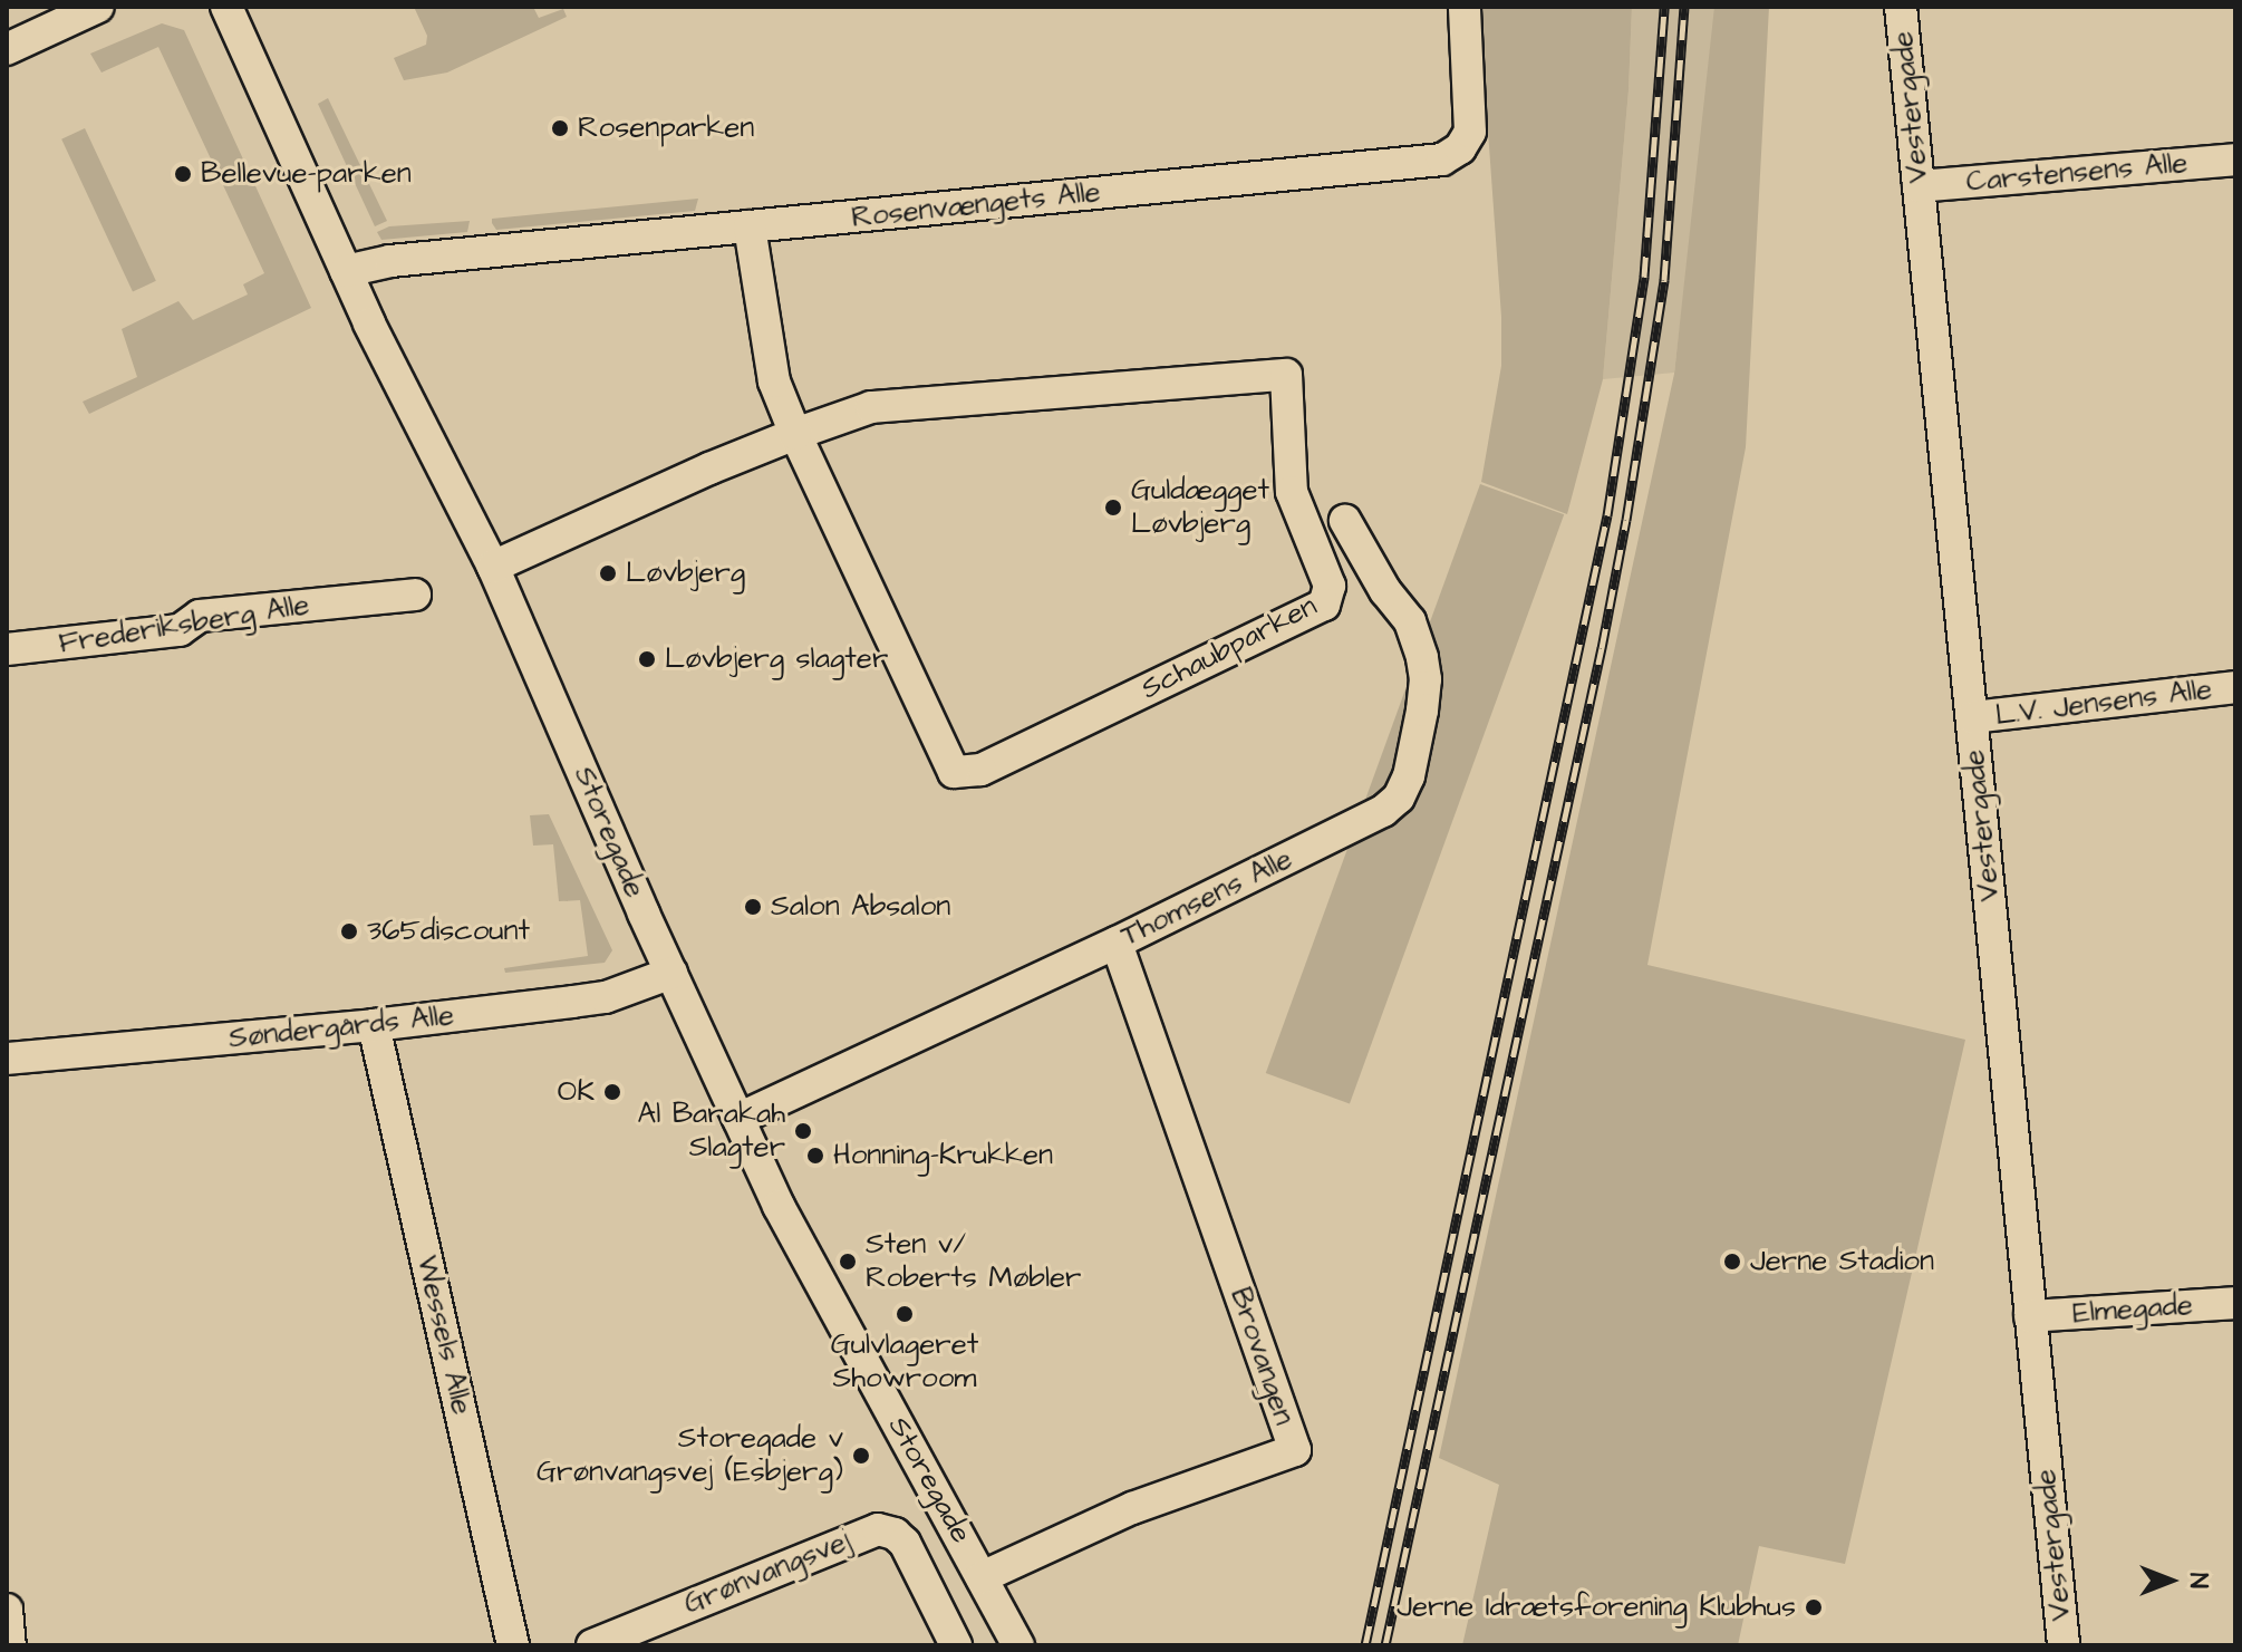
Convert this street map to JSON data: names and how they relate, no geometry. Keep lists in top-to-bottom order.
{
  "streets": {
    "street": [
      "Vestergade",
      "Carstensens Alle",
      "Rosenvængets Alle",
      "Frederiksberg Alle",
      "Schaubparken",
      "L.V. Jensens Alle",
      "Storegade",
      "Thomsens Alle",
      "Søndergårds Alle",
      "Elmegade",
      "Wessels Alle",
      "Brovangen",
      "Grønvangsvej"
    ]
  },
  "crossings": [
    ["Vestergade", "Carstensens Alle"],
    ["Vestergade", "L.V. Jensens Alle"],
    ["Vestergade", "Elmegade"],
    ["Rosenvængets Alle", "Schaubparken"],
    ["Rosenvængets Alle", "Storegade"],
    ["Schaubparken", "Storegade"],
    ["Storegade", "Thomsens Alle"],
    ["Storegade", "Søndergårds Alle"],
    ["Storegade", "Brovangen"],
    ["Thomsens Alle", "Brovangen"],
    ["Søndergårds Alle", "Wessels Alle"]
  ],
  "places": [
    "Rosenparken",
    "Bellevue-parken",
    "Guldægget Løvbjerg",
    "Løvbjerg",
    "Løvbjerg slagter",
    "Salon Absalon",
    "365discount",
    "OK",
    "Al Barakah Slagter",
    "Honning-Krukken",
    "Sten v/ Roberts Møbler",
    "Jerne Stadion",
    "Gulvlageret Showroom",
    "Storegade v Grønvangsvej (Esbjerg)",
    "Jerne Idrætsforening Klubhus"
  ],
  "north": "right"
}
